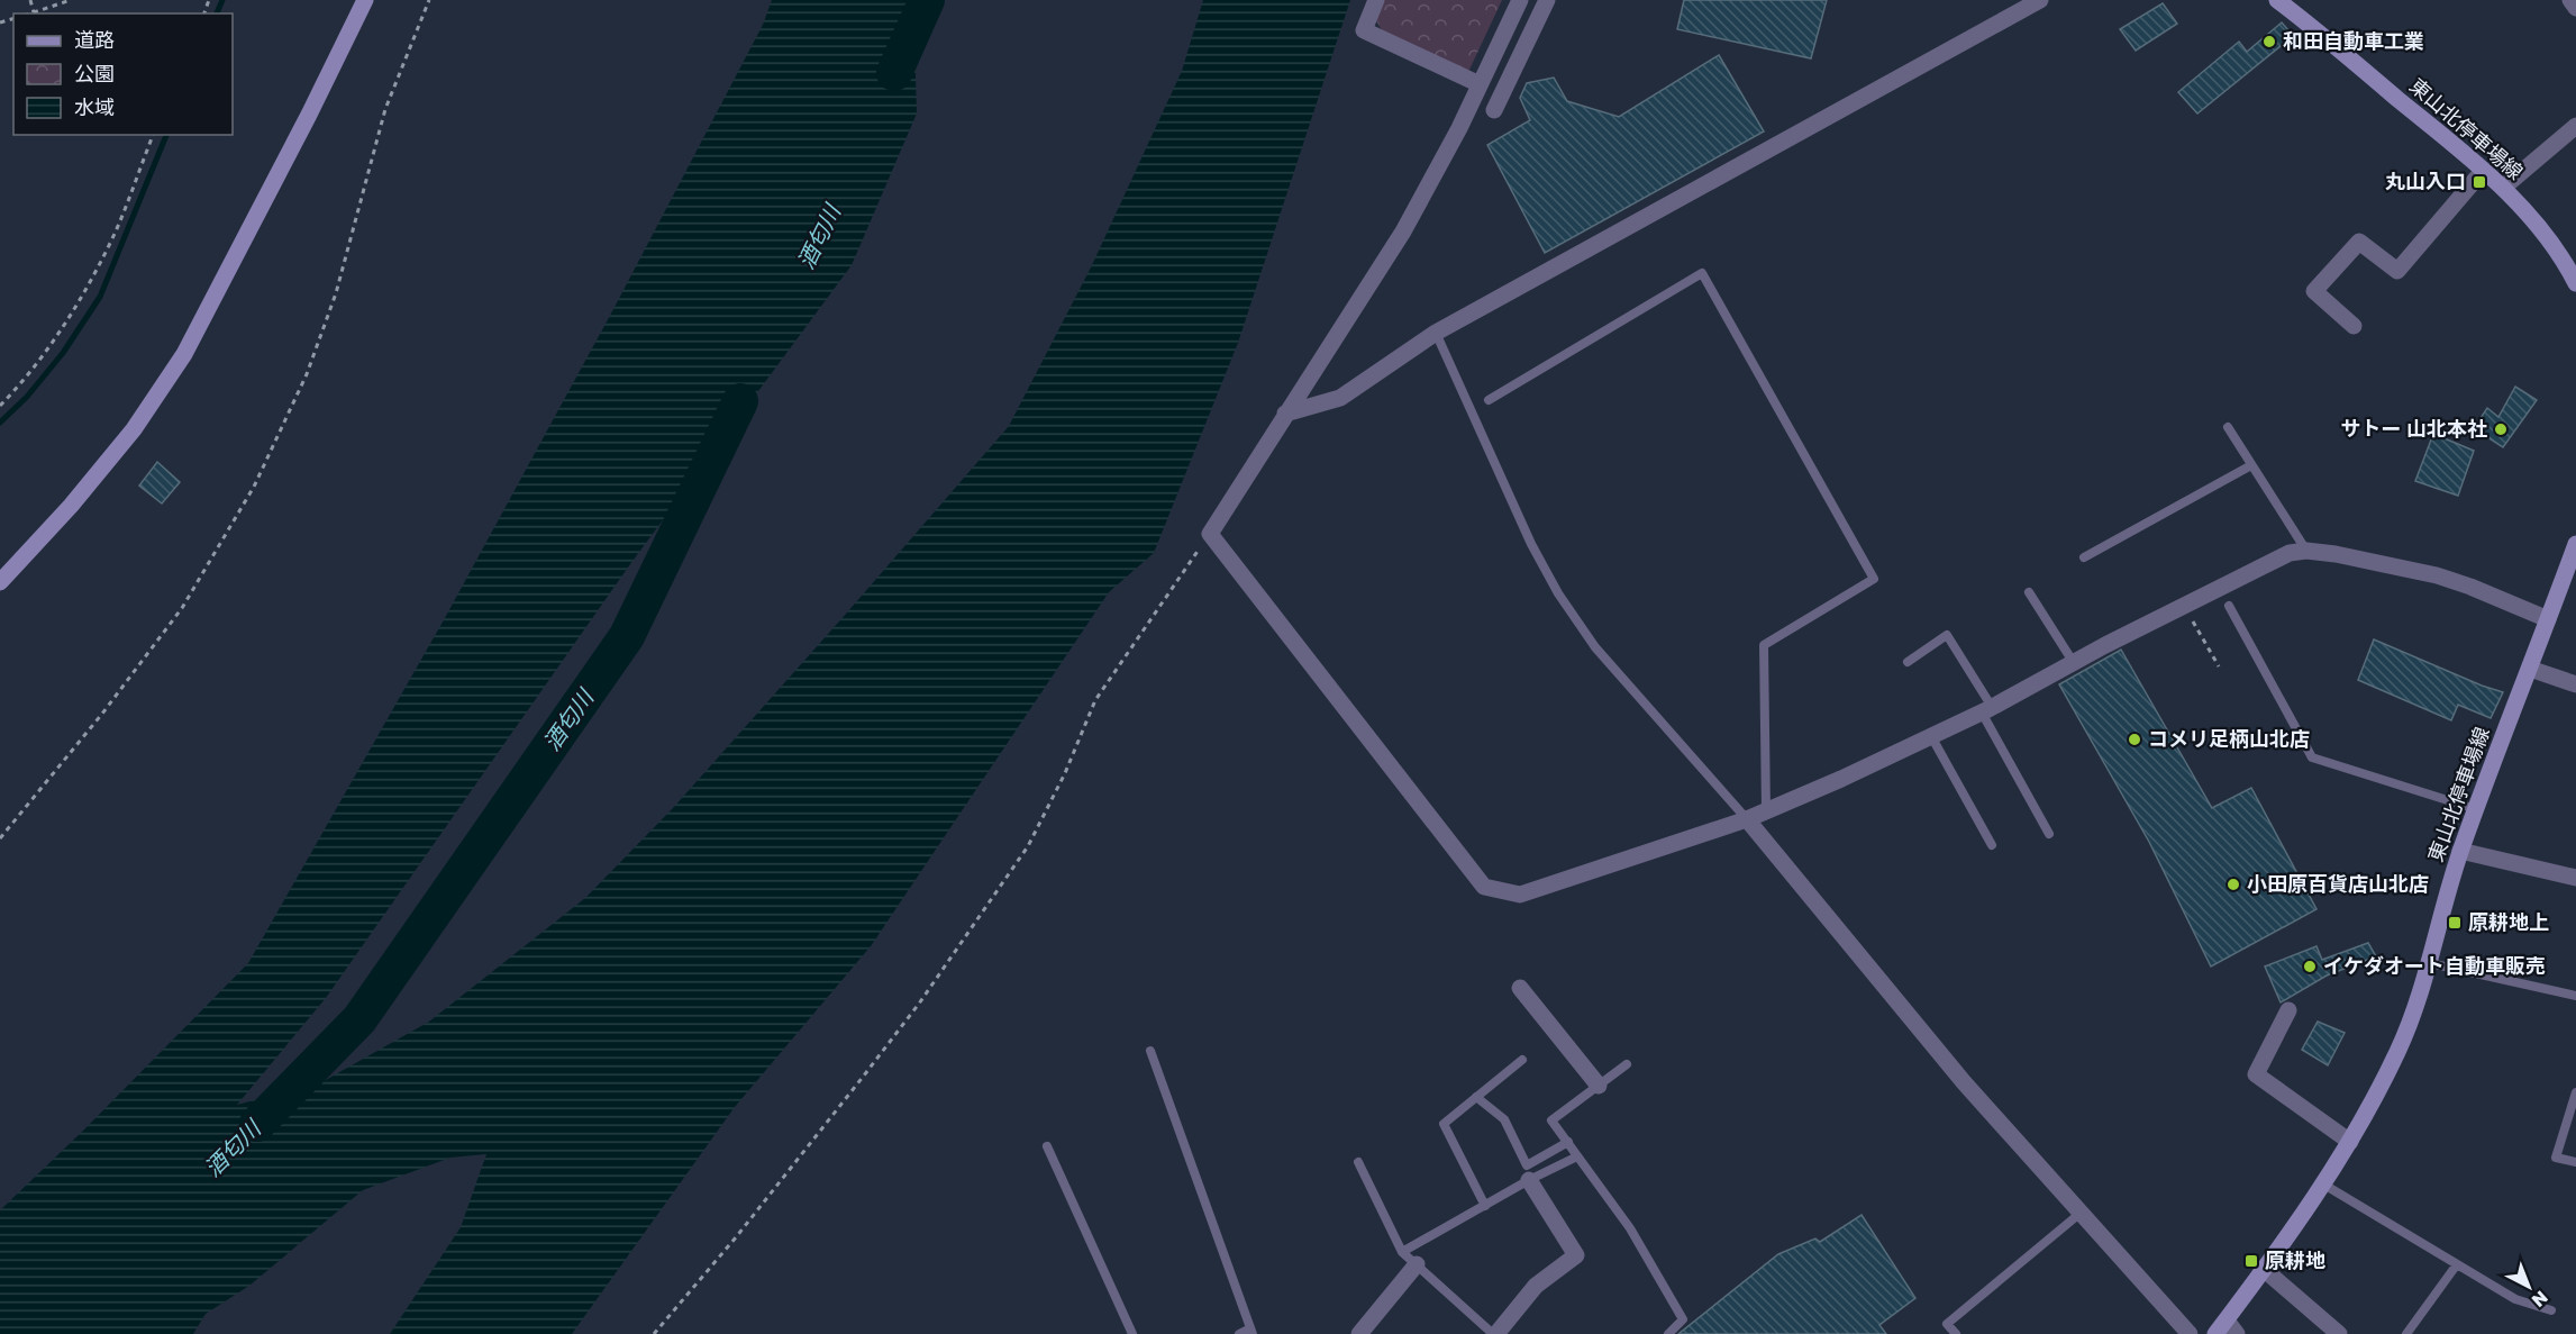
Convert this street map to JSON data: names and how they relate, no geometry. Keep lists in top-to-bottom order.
{
  "streets": {
    "main road": ["東山北停車場線"]
  },
  "water": ["酒匂川"],
  "places": {
    "other": [
      "和田自動車工業",
      "サトー 山北本社",
      "コメリ足柄山北店",
      "小田原百貨店山北店",
      "イケダオート自動車販売"
    ],
    "transit": ["丸山入口", "原耕地上", "原耕地"]
  },
  "legend": ["道路", "公園", "水域"],
  "north": "bottom right"
}
